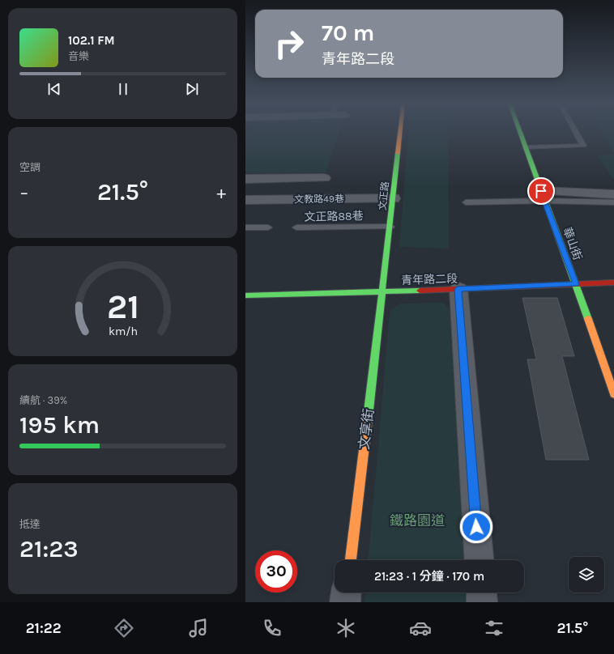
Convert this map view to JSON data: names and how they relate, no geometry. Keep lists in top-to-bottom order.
{
  "streets": {
    "street": [
      "文正路",
      "文教路49巷",
      "華山街",
      "青年路二段",
      "文享街"
    ],
    "lane": ["文正路88巷"]
  },
  "crossings": [
    ["文正路", "文教路49巷"],
    ["文正路", "文正路88巷"],
    ["文正路", "青年路二段"],
    ["文正路", "文享街"],
    ["華山街", "青年路二段"],
    ["青年路二段", "文享街"]
  ],
  "parks": ["鐵路園道"],
  "page": {
    "turn": ["70 m", "青年路二段"],
    "song": ["102.1 FM", "音樂"],
    "tile": [
      "空調",
      ["續航 · 39%", "195 km"],
      ["抵達", "21:23"]
    ],
    "heat": ["−", "21.5°", "+"],
    "limit": "30",
    "trip": "21:23 · 1 分鐘 · 170 m",
    "tabs": ["21:22", "21.5°"],
    "gauge": ["21", "km/h"]
  }
}
